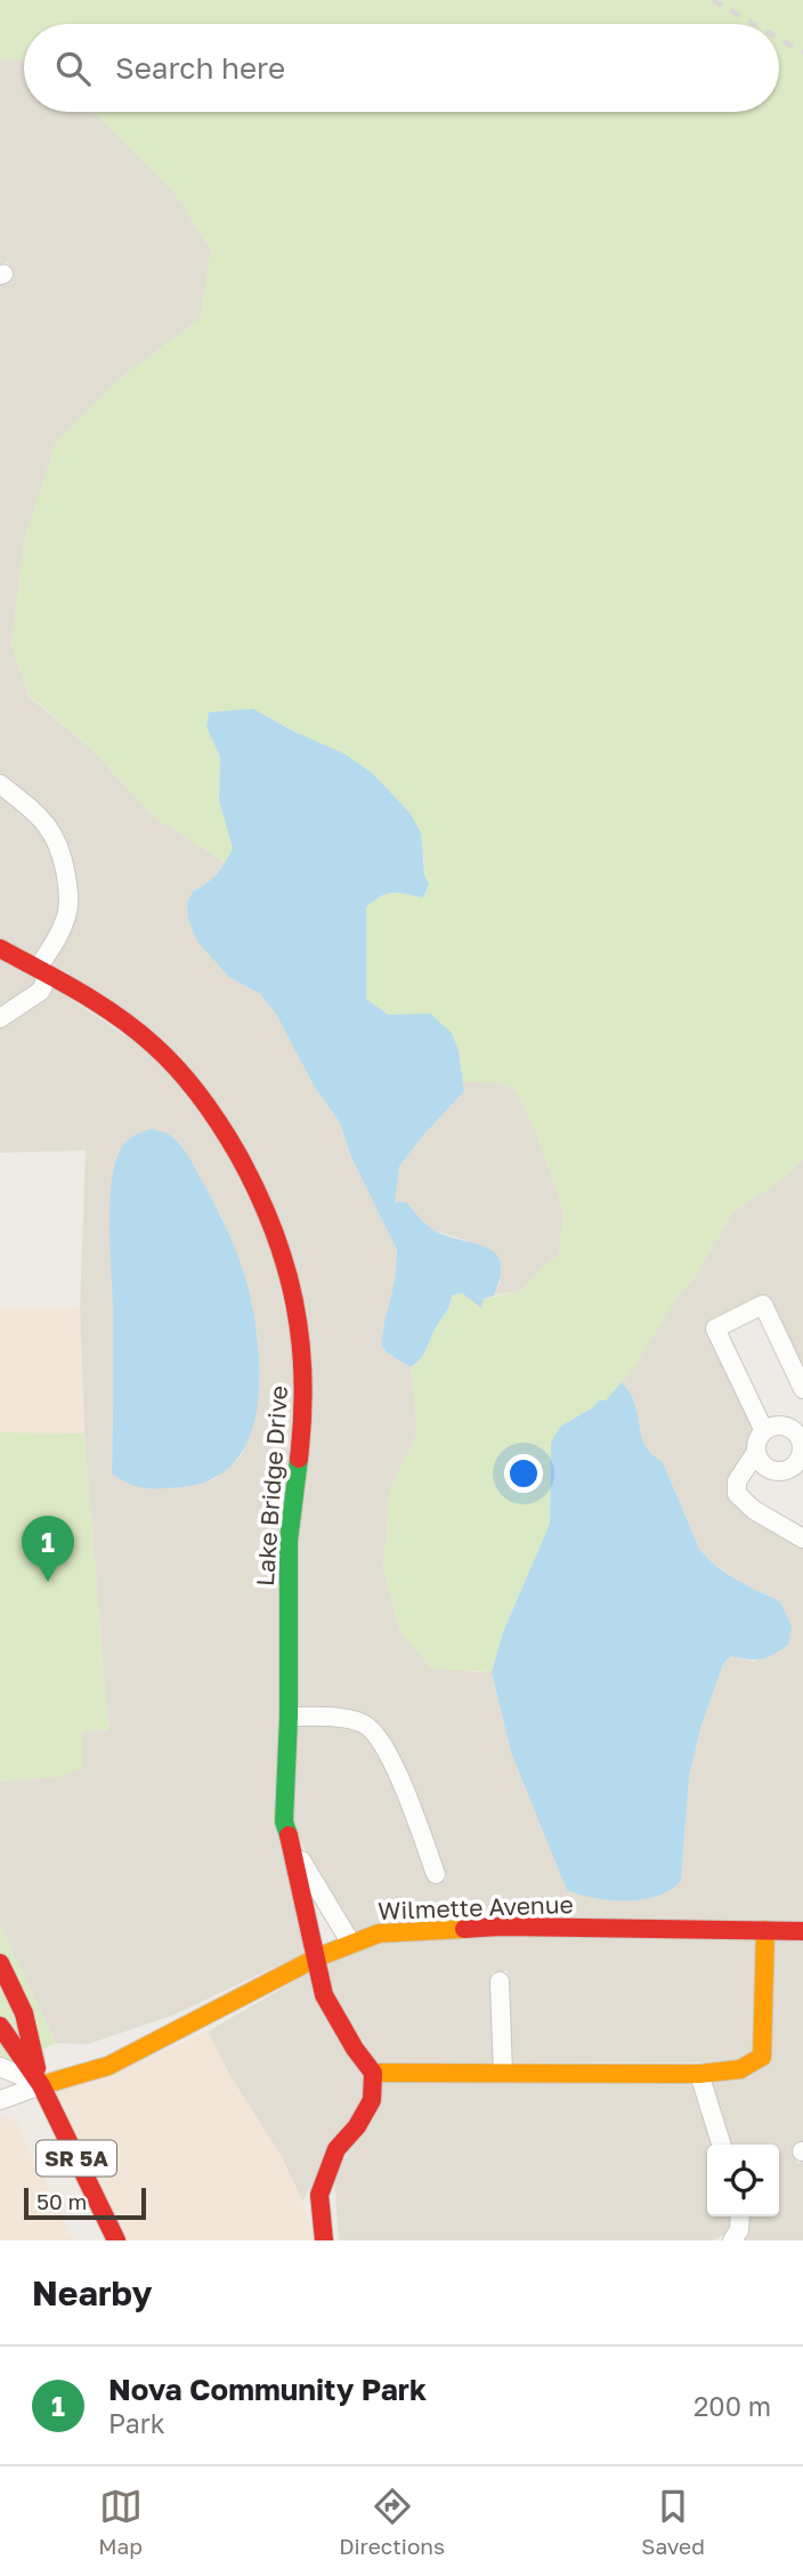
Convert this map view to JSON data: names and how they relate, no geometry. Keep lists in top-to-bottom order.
{
  "streets": {
    "street": ["Lake Bridge Drive", "Wilmette Avenue", "SR 5A"]
  },
  "crossings": [
    ["Lake Bridge Drive", "Wilmette Avenue"],
    ["Wilmette Avenue", "SR 5A"]
  ],
  "scale_bar": "50 m",
  "page": {
    "search": "Search here",
    "pins": "1",
    "scale": "50 m",
    "heading": "Nearby",
    "list": [
      {
        "mark": "1",
        "name": "Nova Community Park",
        "note": "Park",
        "value": "200 m"
      }
    ],
    "nav": ["Map", "Directions", "Saved"]
  }
}
